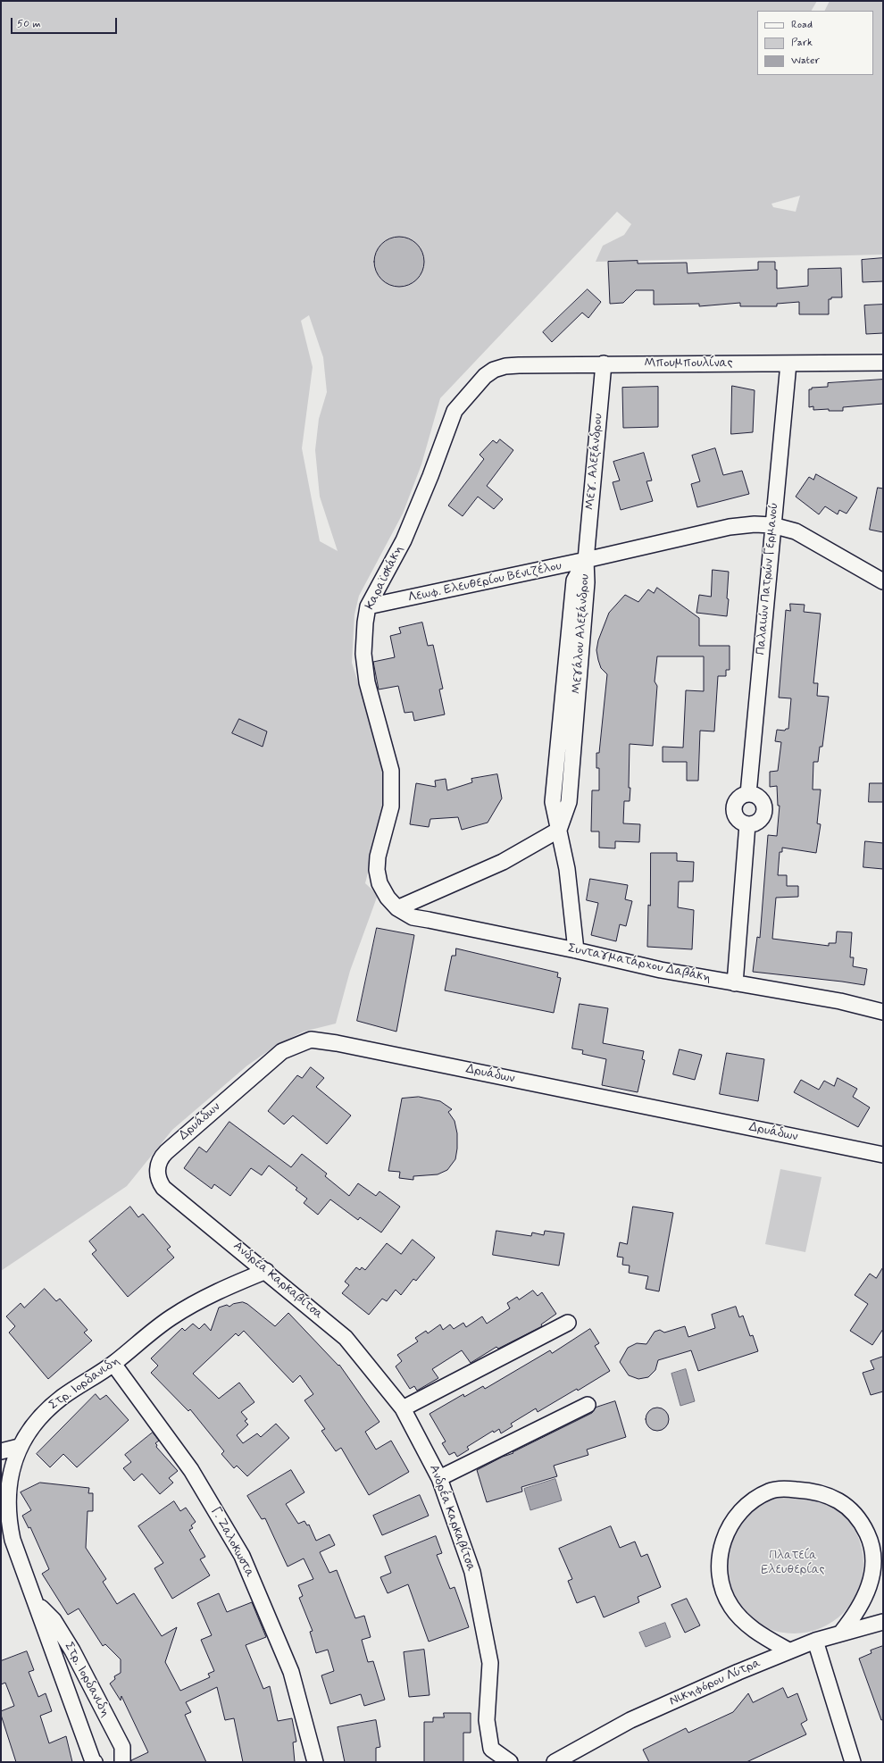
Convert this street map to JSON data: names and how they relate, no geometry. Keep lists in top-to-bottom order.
{
  "streets": {
    "street": [
      "Μπουμπουλίνας",
      "Μεγ. Αλεξάνδρου",
      "Καραϊσκάκη",
      "Παλαιών Πατρών Γερμανού",
      "Λεωφ. Ελευθερίου Βενιζέλου",
      "Μεγάλου Αλεξάνδρου",
      "Συνταγματάρχου Δαβάκη",
      "Δρυάδων",
      "Ανδρέα Καρκαβίτσα",
      "Στρ. Ιορδανιδη",
      "Γ. Ζαλοκωστα",
      "Νικηφόρου Λύτρα"
    ]
  },
  "crossings": [
    ["Μπουμπουλίνας", "Μεγ. Αλεξάνδρου"],
    ["Μπουμπουλίνας", "Καραϊσκάκη"],
    ["Μπουμπουλίνας", "Παλαιών Πατρών Γερμανού"],
    ["Μεγ. Αλεξάνδρου", "Λεωφ. Ελευθερίου Βενιζέλου"],
    ["Μεγ. Αλεξάνδρου", "Μεγάλου Αλεξάνδρου"],
    ["Καραϊσκάκη", "Λεωφ. Ελευθερίου Βενιζέλου"],
    ["Καραϊσκάκη", "Συνταγματάρχου Δαβάκη"],
    ["Παλαιών Πατρών Γερμανού", "Λεωφ. Ελευθερίου Βενιζέλου"],
    ["Λεωφ. Ελευθερίου Βενιζέλου", "Μεγάλου Αλεξάνδρου"],
    ["Δρυάδων", "Ανδρέα Καρκαβίτσα"],
    ["Ανδρέα Καρκαβίτσα", "Στρ. Ιορδανιδη"],
    ["Στρ. Ιορδανιδη", "Γ. Ζαλοκωστα"]
  ],
  "parks": ["Πλατεία Ελευθερίας"],
  "legend": ["Road", "Park", "Water"],
  "scale_bar": "50 m"
}
